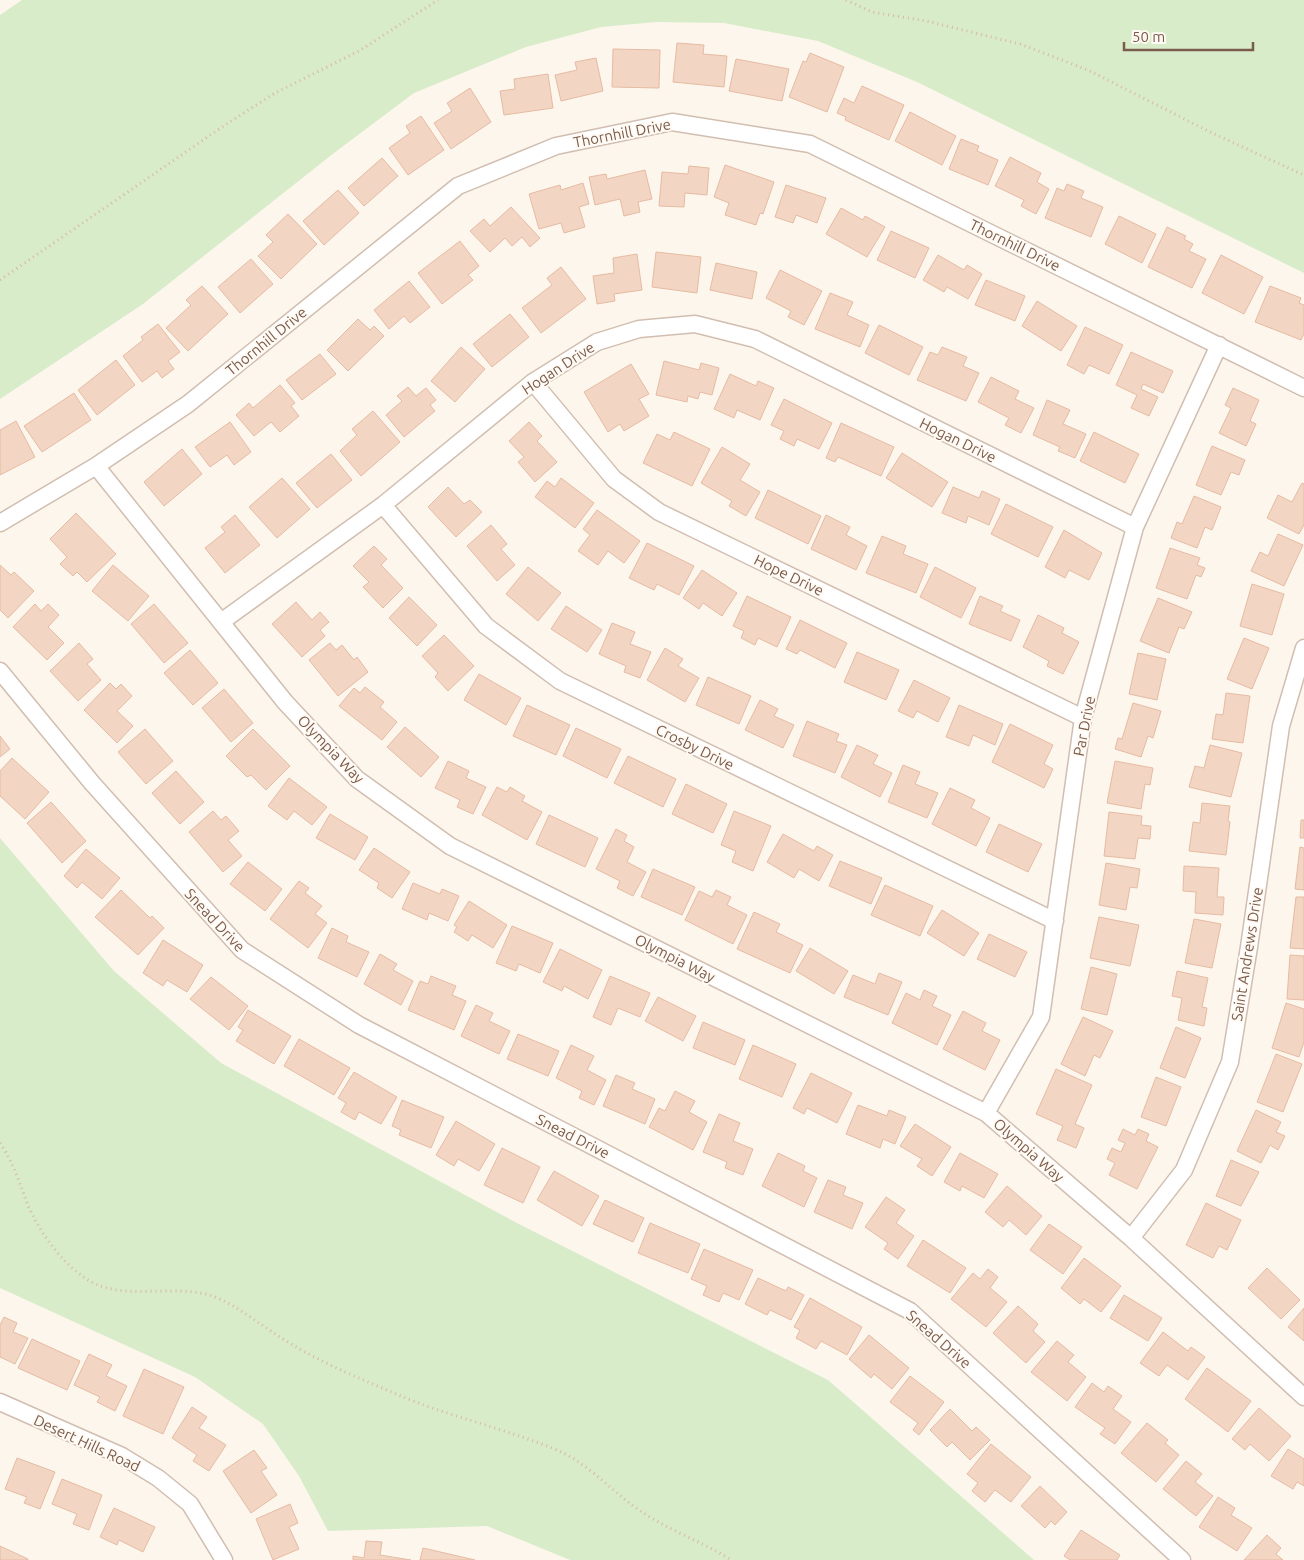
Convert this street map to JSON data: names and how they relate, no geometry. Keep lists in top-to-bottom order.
{
  "streets": {
    "street": [
      "Thornhill Drive",
      "Hogan Drive",
      "Hope Drive",
      "Par Drive",
      "Crosby Drive",
      "Olympia Way",
      "Snead Drive",
      "Saint Andrews Drive",
      "Desert Hills Road"
    ]
  },
  "crossings": [
    ["Thornhill Drive", "Par Drive"],
    ["Thornhill Drive", "Olympia Way"],
    ["Hogan Drive", "Hope Drive"],
    ["Hogan Drive", "Par Drive"],
    ["Hogan Drive", "Crosby Drive"],
    ["Hogan Drive", "Olympia Way"],
    ["Hope Drive", "Par Drive"],
    ["Par Drive", "Crosby Drive"],
    ["Par Drive", "Olympia Way"],
    ["Olympia Way", "Saint Andrews Drive"]
  ],
  "scale_bar": "50 m"
}
